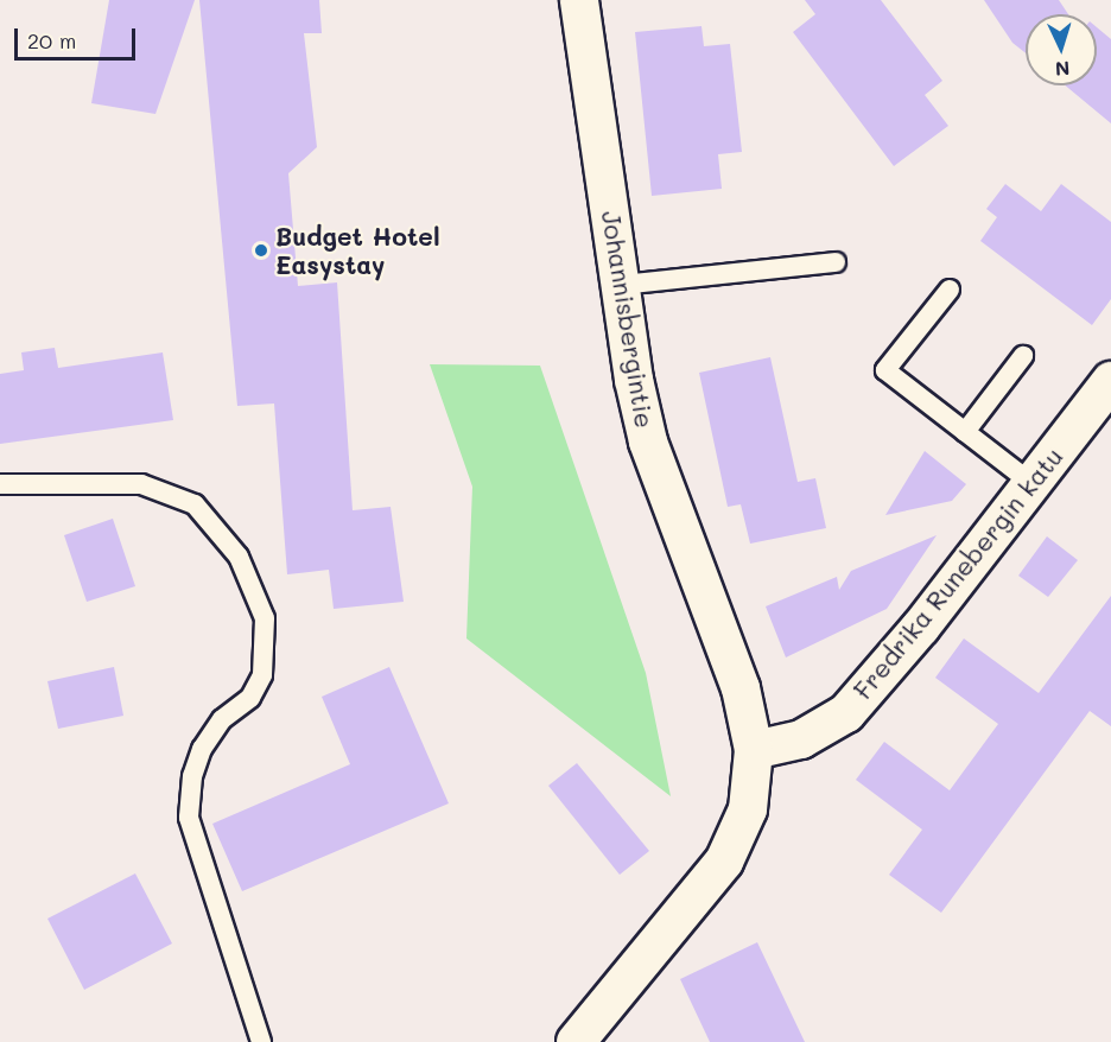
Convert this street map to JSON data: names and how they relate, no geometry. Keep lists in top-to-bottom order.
{
  "streets": {
    "street": ["Johannisbergintie", "Fredrika Runebergin katu"]
  },
  "crossings": [
    ["Johannisbergintie", "Fredrika Runebergin katu"]
  ],
  "places": ["Budget Hotel Easystay"],
  "scale_bar": "20 m",
  "north": "bottom"
}
